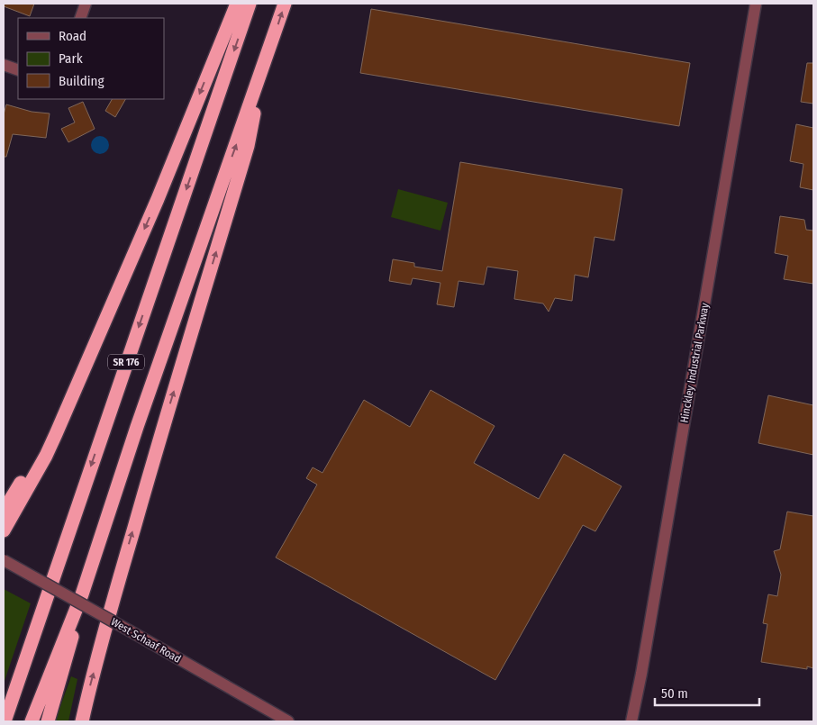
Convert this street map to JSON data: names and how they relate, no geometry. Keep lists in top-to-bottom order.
{
  "streets": {
    "highway": ["SR 176"],
    "street": ["Hinckley Industrial Parkway", "West Schaaf Road"]
  },
  "legend": ["Road", "Park", "Building"],
  "scale_bar": "50 m"
}
